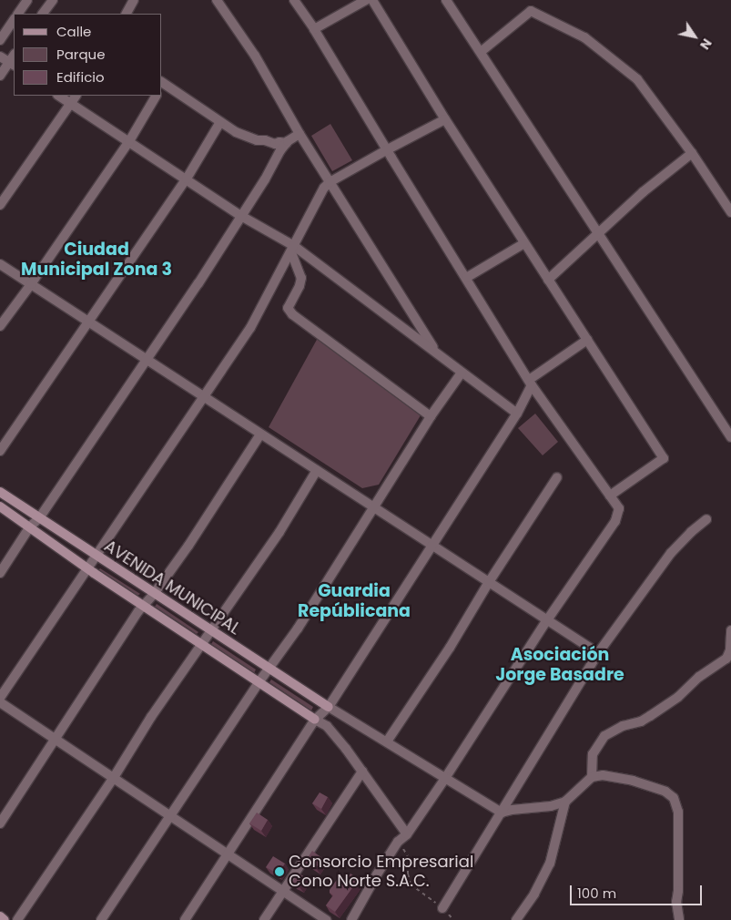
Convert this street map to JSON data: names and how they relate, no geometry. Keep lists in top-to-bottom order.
{
  "streets": {
    "street": ["AVENIDA MUNICIPAL"]
  },
  "districts": ["Ciudad Municipal Zona 3", "Guardia Repúblicana", "Asociación Jorge Basadre"],
  "places": ["Consorcio Empresarial Cono Norte S.A.C."],
  "legend": ["Calle", "Parque", "Edificio"],
  "scale_bar": "100 m",
  "north": "bottom right"
}
